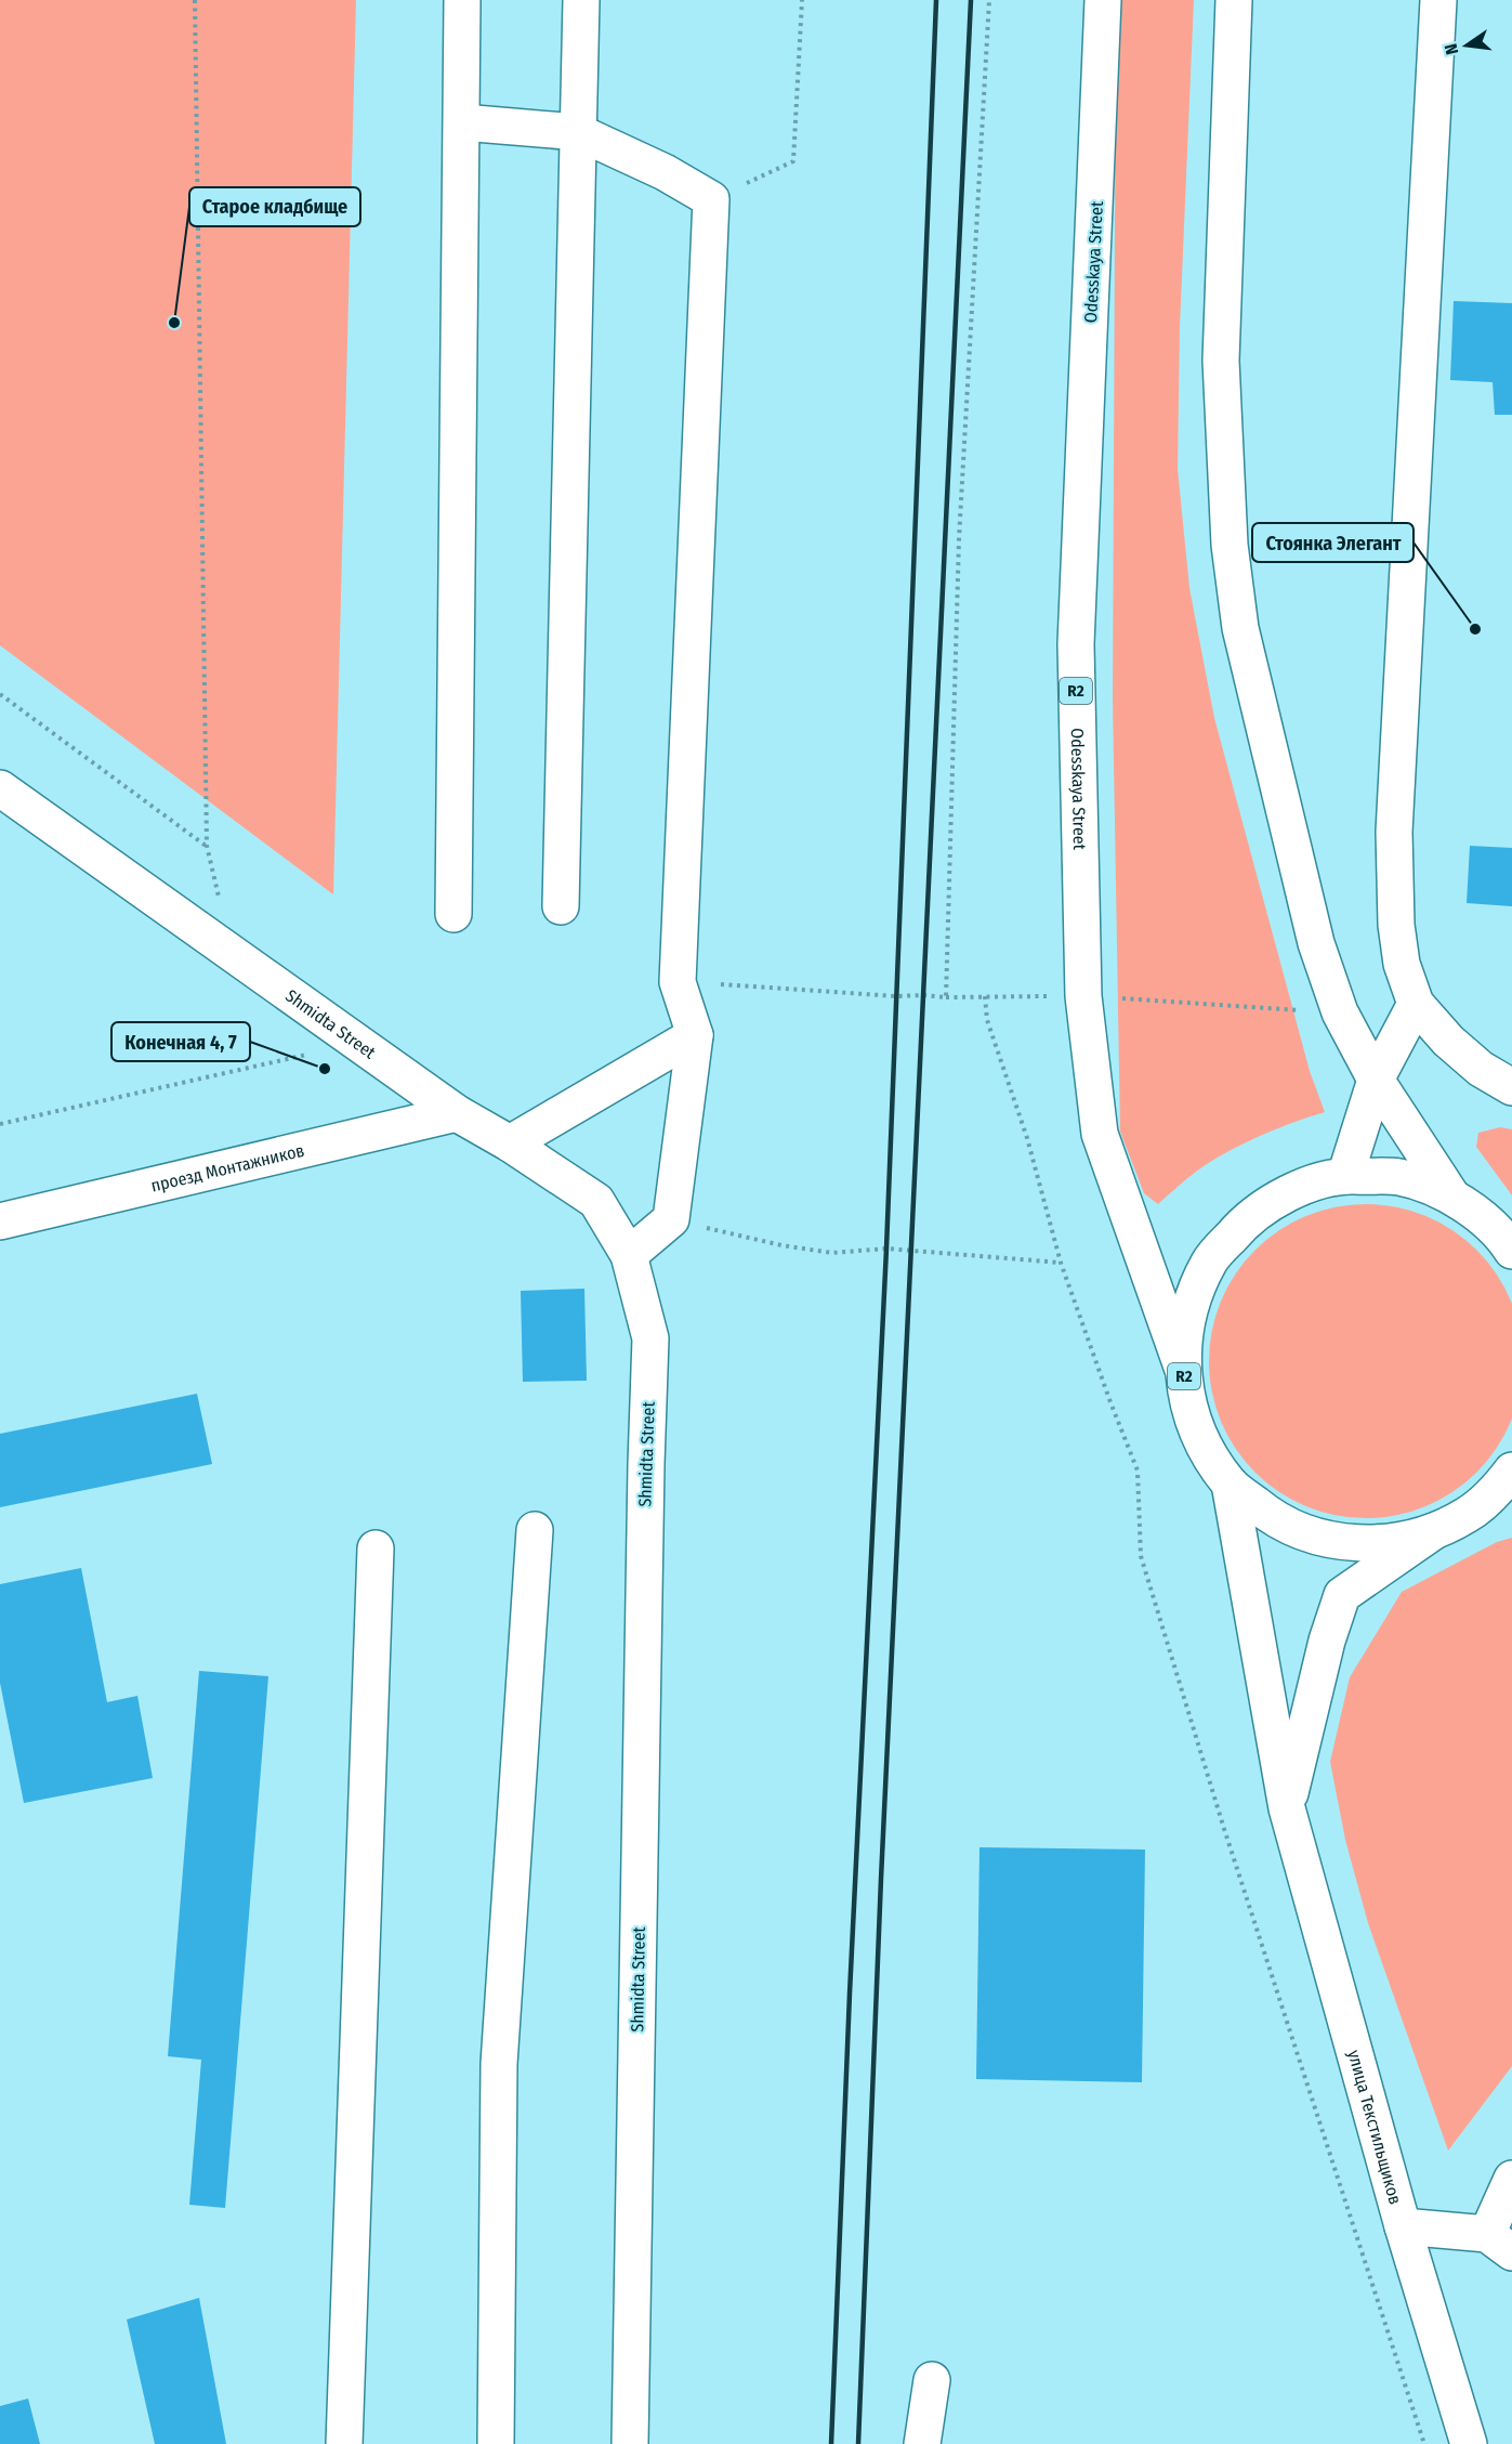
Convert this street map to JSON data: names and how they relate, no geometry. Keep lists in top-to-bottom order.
{
  "streets": {
    "street": [
      "Odesskaya Street",
      "R2",
      "Shmidta Street",
      "проезд Монтажников",
      "улица Текстильщиков"
    ]
  },
  "crossings": [
    ["Odesskaya Street", "R2"],
    ["R2", "улица Текстильщиков"],
    ["Shmidta Street", "проезд Монтажников"]
  ],
  "places": ["Старое кладбище", "Стоянка Элегант", "Конечная 4, 7"],
  "north": "left"
}
